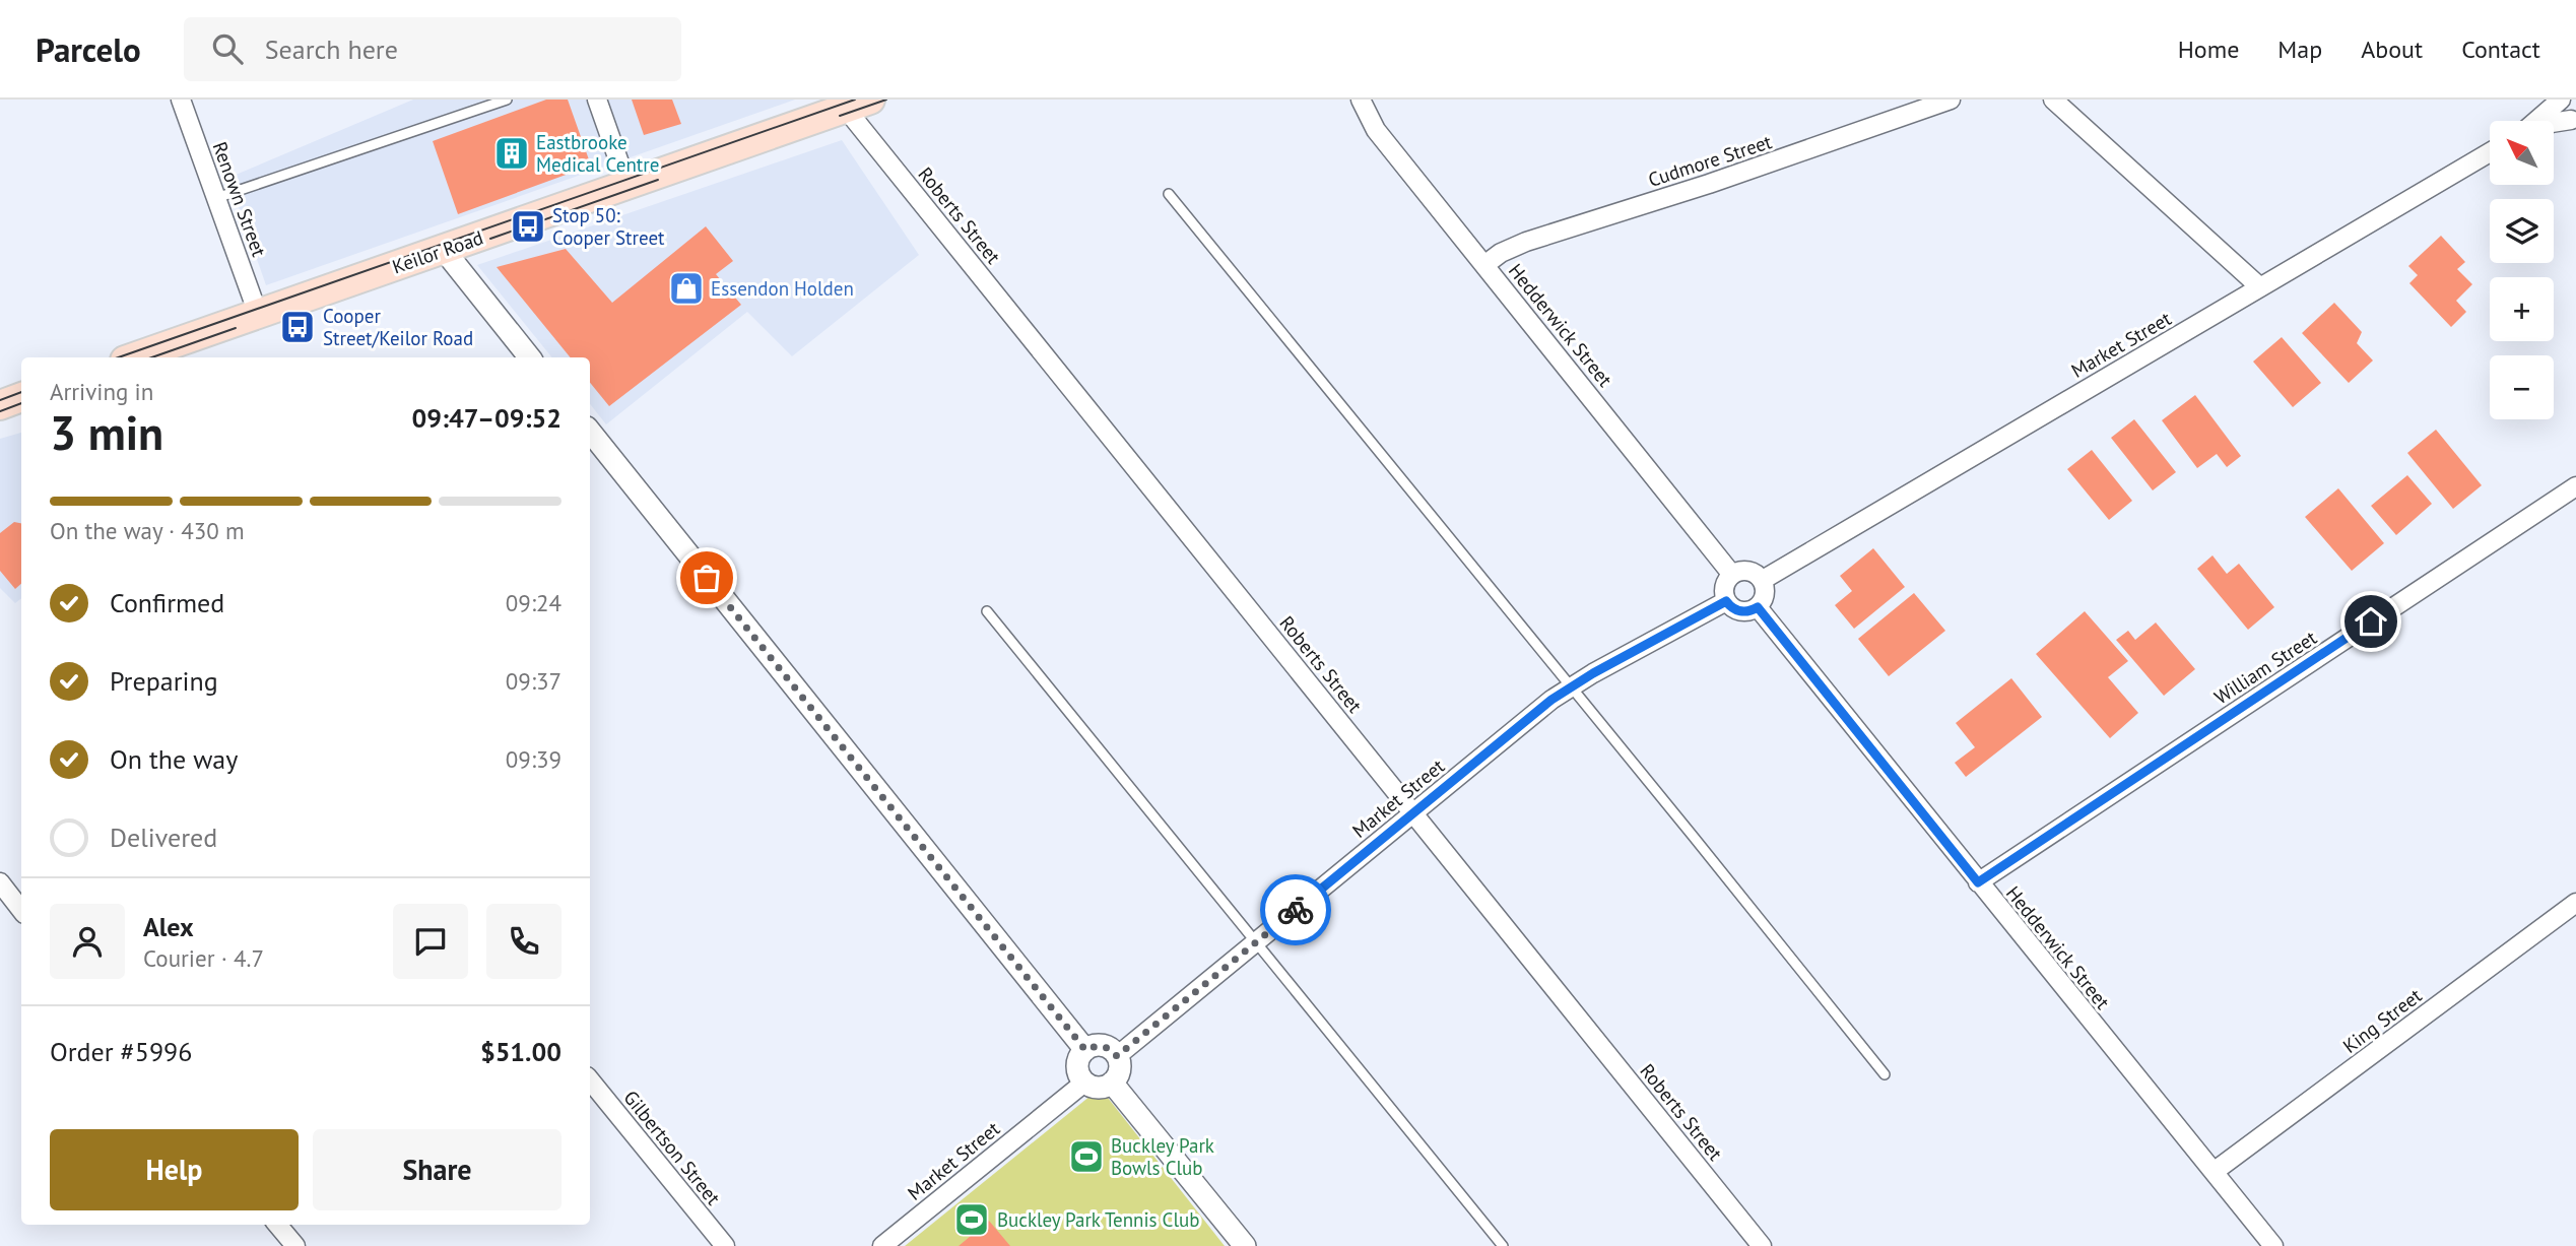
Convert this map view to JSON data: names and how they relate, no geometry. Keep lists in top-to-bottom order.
{
  "streets": {
    "main road": ["Keilor Road"],
    "street": [
      "Cudmore Street",
      "Renown Street",
      "Roberts Street",
      "Hedderwick Street",
      "Market Street",
      "William Street",
      "King Street",
      "Gilbertson Street"
    ]
  },
  "crossings": [
    ["Cudmore Street", "Hedderwick Street"],
    ["Renown Street", "Keilor Road"],
    ["Roberts Street", "Keilor Road"],
    ["Roberts Street", "Market Street"],
    ["Hedderwick Street", "Market Street"],
    ["Hedderwick Street", "William Street"],
    ["Hedderwick Street", "King Street"]
  ],
  "places": {
    "building": ["Eastbrooke Medical Centre"],
    "bus stop": ["Stop 50: Cooper Street", "Cooper Street/Keilor Road"],
    "shop": ["Essendon Holden"],
    "sports": ["Buckley Park Bowls Club", "Buckley Park Tennis Club"]
  },
  "north": "top left",
  "page": {
    "header": "Parcelo",
    "search": "Search here",
    "nav": [
      "Home",
      "Map",
      "About",
      "Contact"
    ],
    "map_buttons": ["+", "−"],
    "heading": ["3 min", "Arriving in", "09:47–09:52"],
    "panel": [
      "Alex",
      "Courier · 4.7",
      "Order #5996",
      "$51.00"
    ],
    "bar": "On the way · 430 m",
    "list": [
      ["Confirmed", "09:24"],
      ["Preparing", "09:37"],
      ["On the way", "09:39"],
      "Delivered"
    ],
    "buttons": ["Help", "Share"]
  }
}
